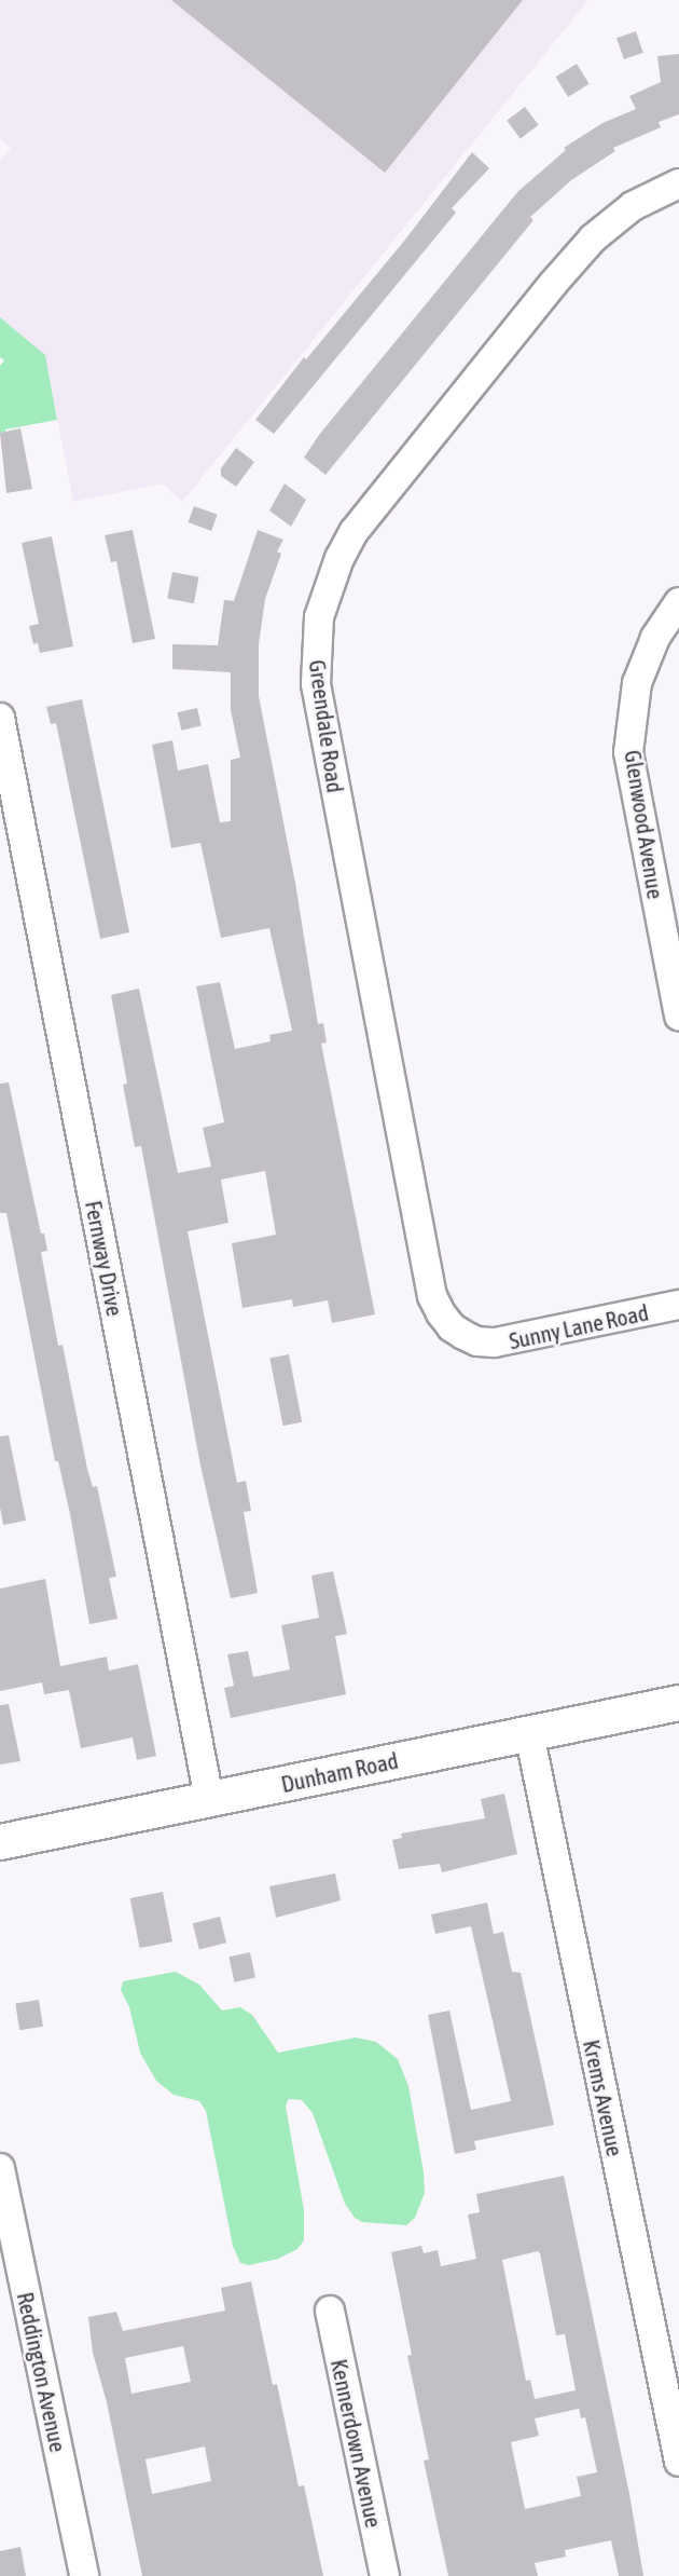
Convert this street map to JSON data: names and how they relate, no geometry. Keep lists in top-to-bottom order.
{
  "streets": {
    "street": [
      "Greendale Road",
      "Glenwood Avenue",
      "Fernway Drive",
      "Sunny Lane Road",
      "Dunham Road",
      "Krems Avenue",
      "Reddington Avenue",
      "Kennerdown Avenue"
    ]
  },
  "crossings": [
    ["Greendale Road", "Sunny Lane Road"],
    ["Fernway Drive", "Dunham Road"],
    ["Dunham Road", "Krems Avenue"]
  ]
}
